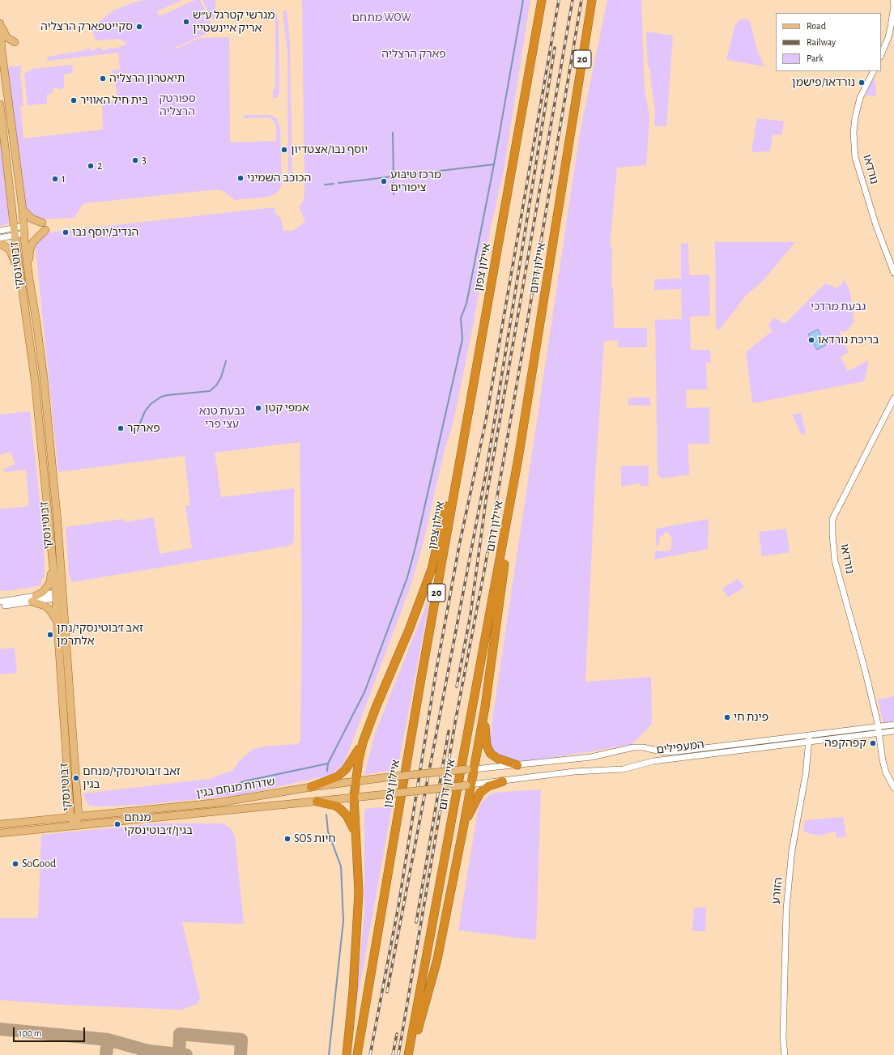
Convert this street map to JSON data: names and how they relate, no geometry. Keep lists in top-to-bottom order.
{
  "streets": {
    "highway": ["20", "איילון צפון", "איילון דרום"],
    "main road": ["ז'בוטינסקי", "שדרות מנחם בגין"],
    "street": ["נורדאו", "המעפילים", "הזורע"]
  },
  "crossings": [
    ["נורדאו", "המעפילים"],
    ["ז'בוטינסקי", "שדרות מנחם בגין"],
    ["המעפילים", "שדרות מנחם בגין"],
    ["המעפילים", "הזורע"]
  ],
  "parks": [
    "מתחם WOW",
    "פארק הרצליה",
    "ספורטק הרצליה",
    "גבעת מרדכי",
    "גבעת טנא עצי פרי"
  ],
  "places": [
    "מגרשי קטרגל ע״ש אריק איינשטיין",
    "סקייטפארק הרצליה",
    "תיאטרון הרצליה",
    "נורדאו/פישמן",
    "בית חיל האוויר",
    "יוסף נבו/אצטדיון",
    "3",
    "2",
    "הכוכב השמיני",
    "1",
    "מרכז טיבוע ציפורים",
    "הנדיב/יוסף נבו",
    "בריכת נורדאו",
    "אמפי קטן",
    "פארקר",
    "זאב ז׳בוטינסקי/נתן אלתרמן",
    "פינת חי",
    "קפהקפה",
    "זאב ז׳בוטינסקי/מנחם בגין",
    "מנחם בגין/ז׳בוטינסקי",
    "SOS חיות",
    "SoGood"
  ],
  "legend": ["Road", "Railway", "Park"],
  "scale_bar": "100 m"
}
